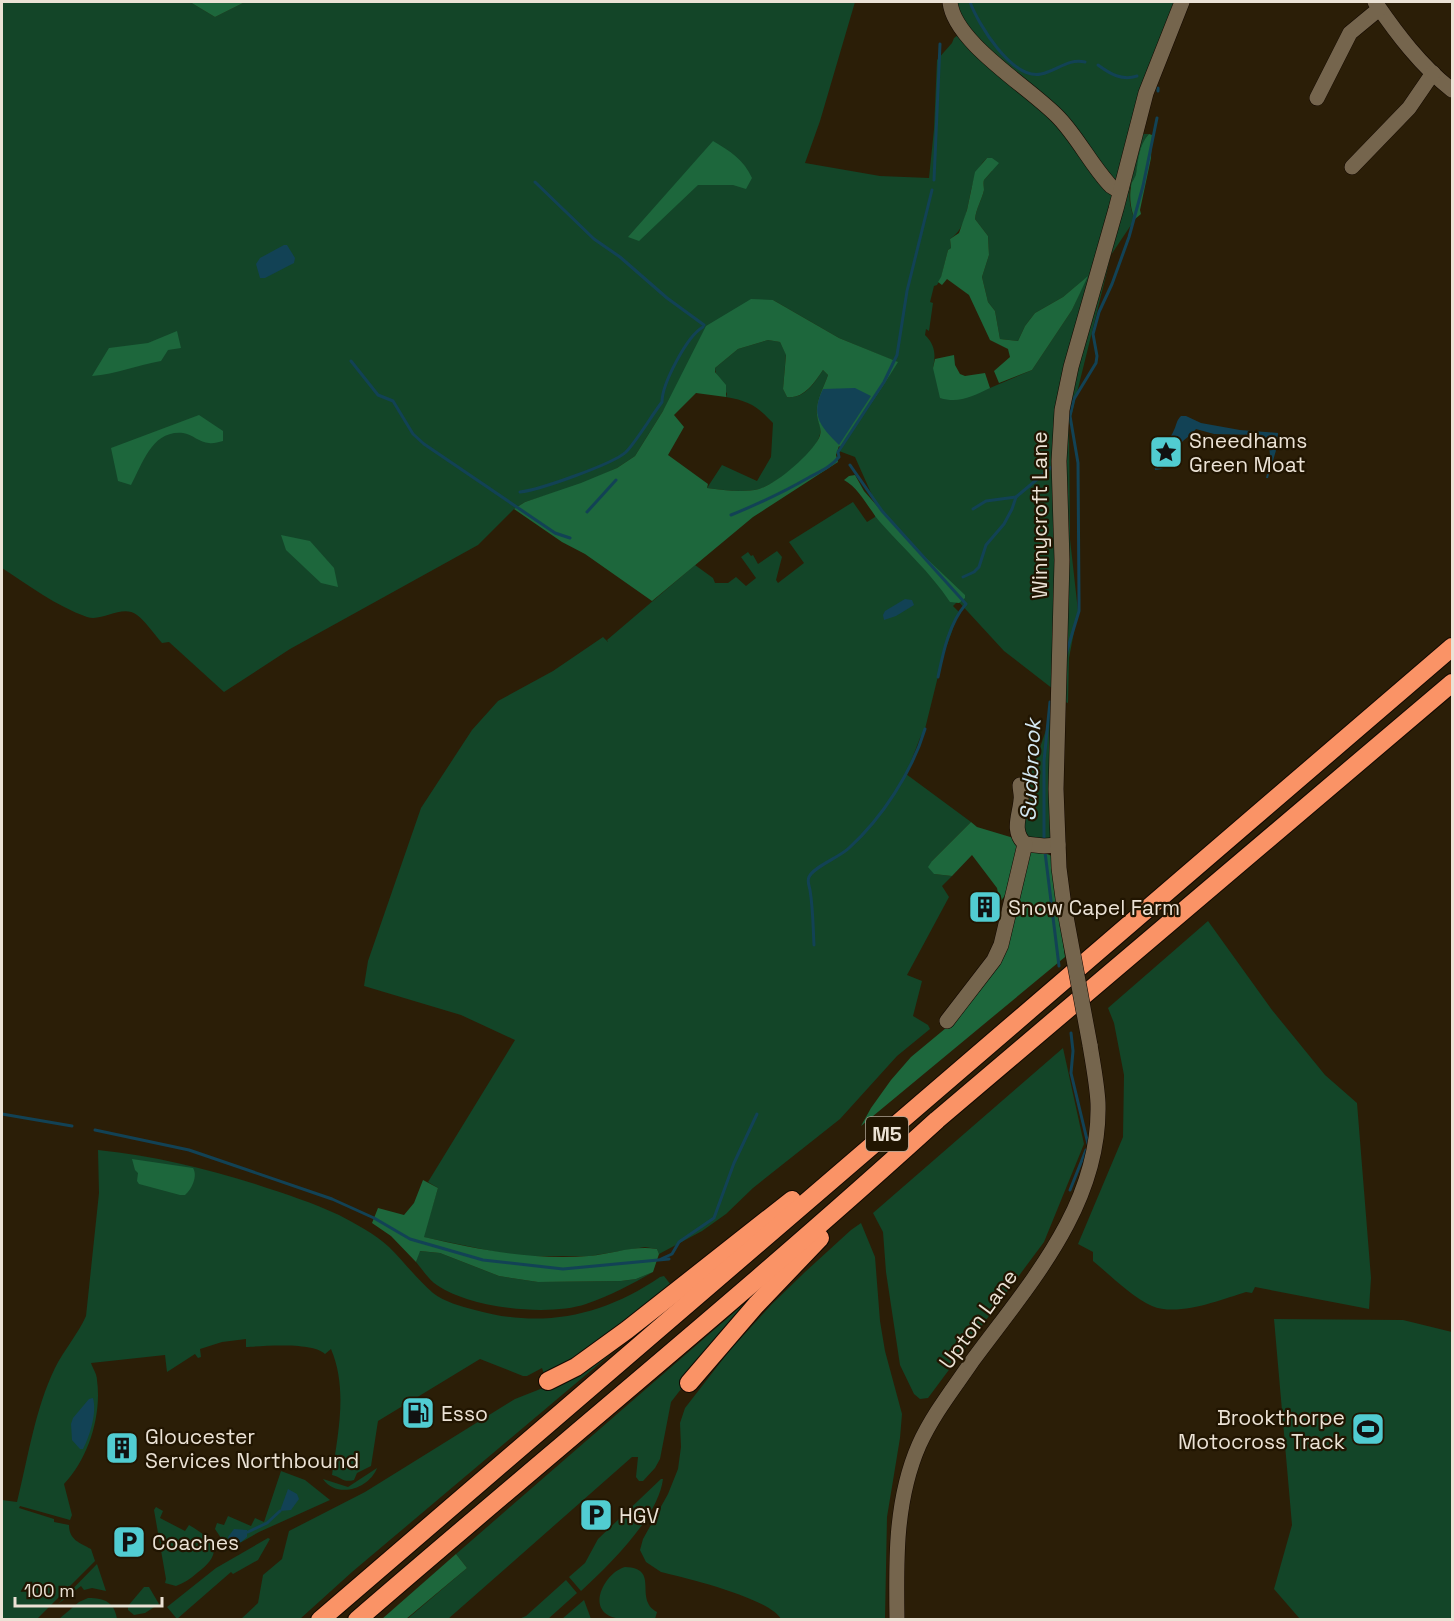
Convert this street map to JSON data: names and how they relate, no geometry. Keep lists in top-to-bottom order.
{
  "streets": {
    "highway": ["M5"],
    "street": ["Winnycroft Lane", "Upton Lane"]
  },
  "crossings": [
    ["Winnycroft Lane", "Upton Lane"]
  ],
  "water": ["Sudbrook"],
  "places": {
    "place": ["Sneedhams Green Moat"],
    "building": ["Snow Capel Farm", "Gloucester Services Northbound"],
    "fuel station": ["Esso"],
    "sports": ["Brookthorpe Motocross Track"],
    "parking": ["HGV", "Coaches"]
  },
  "scale_bar": "100 m"
}
